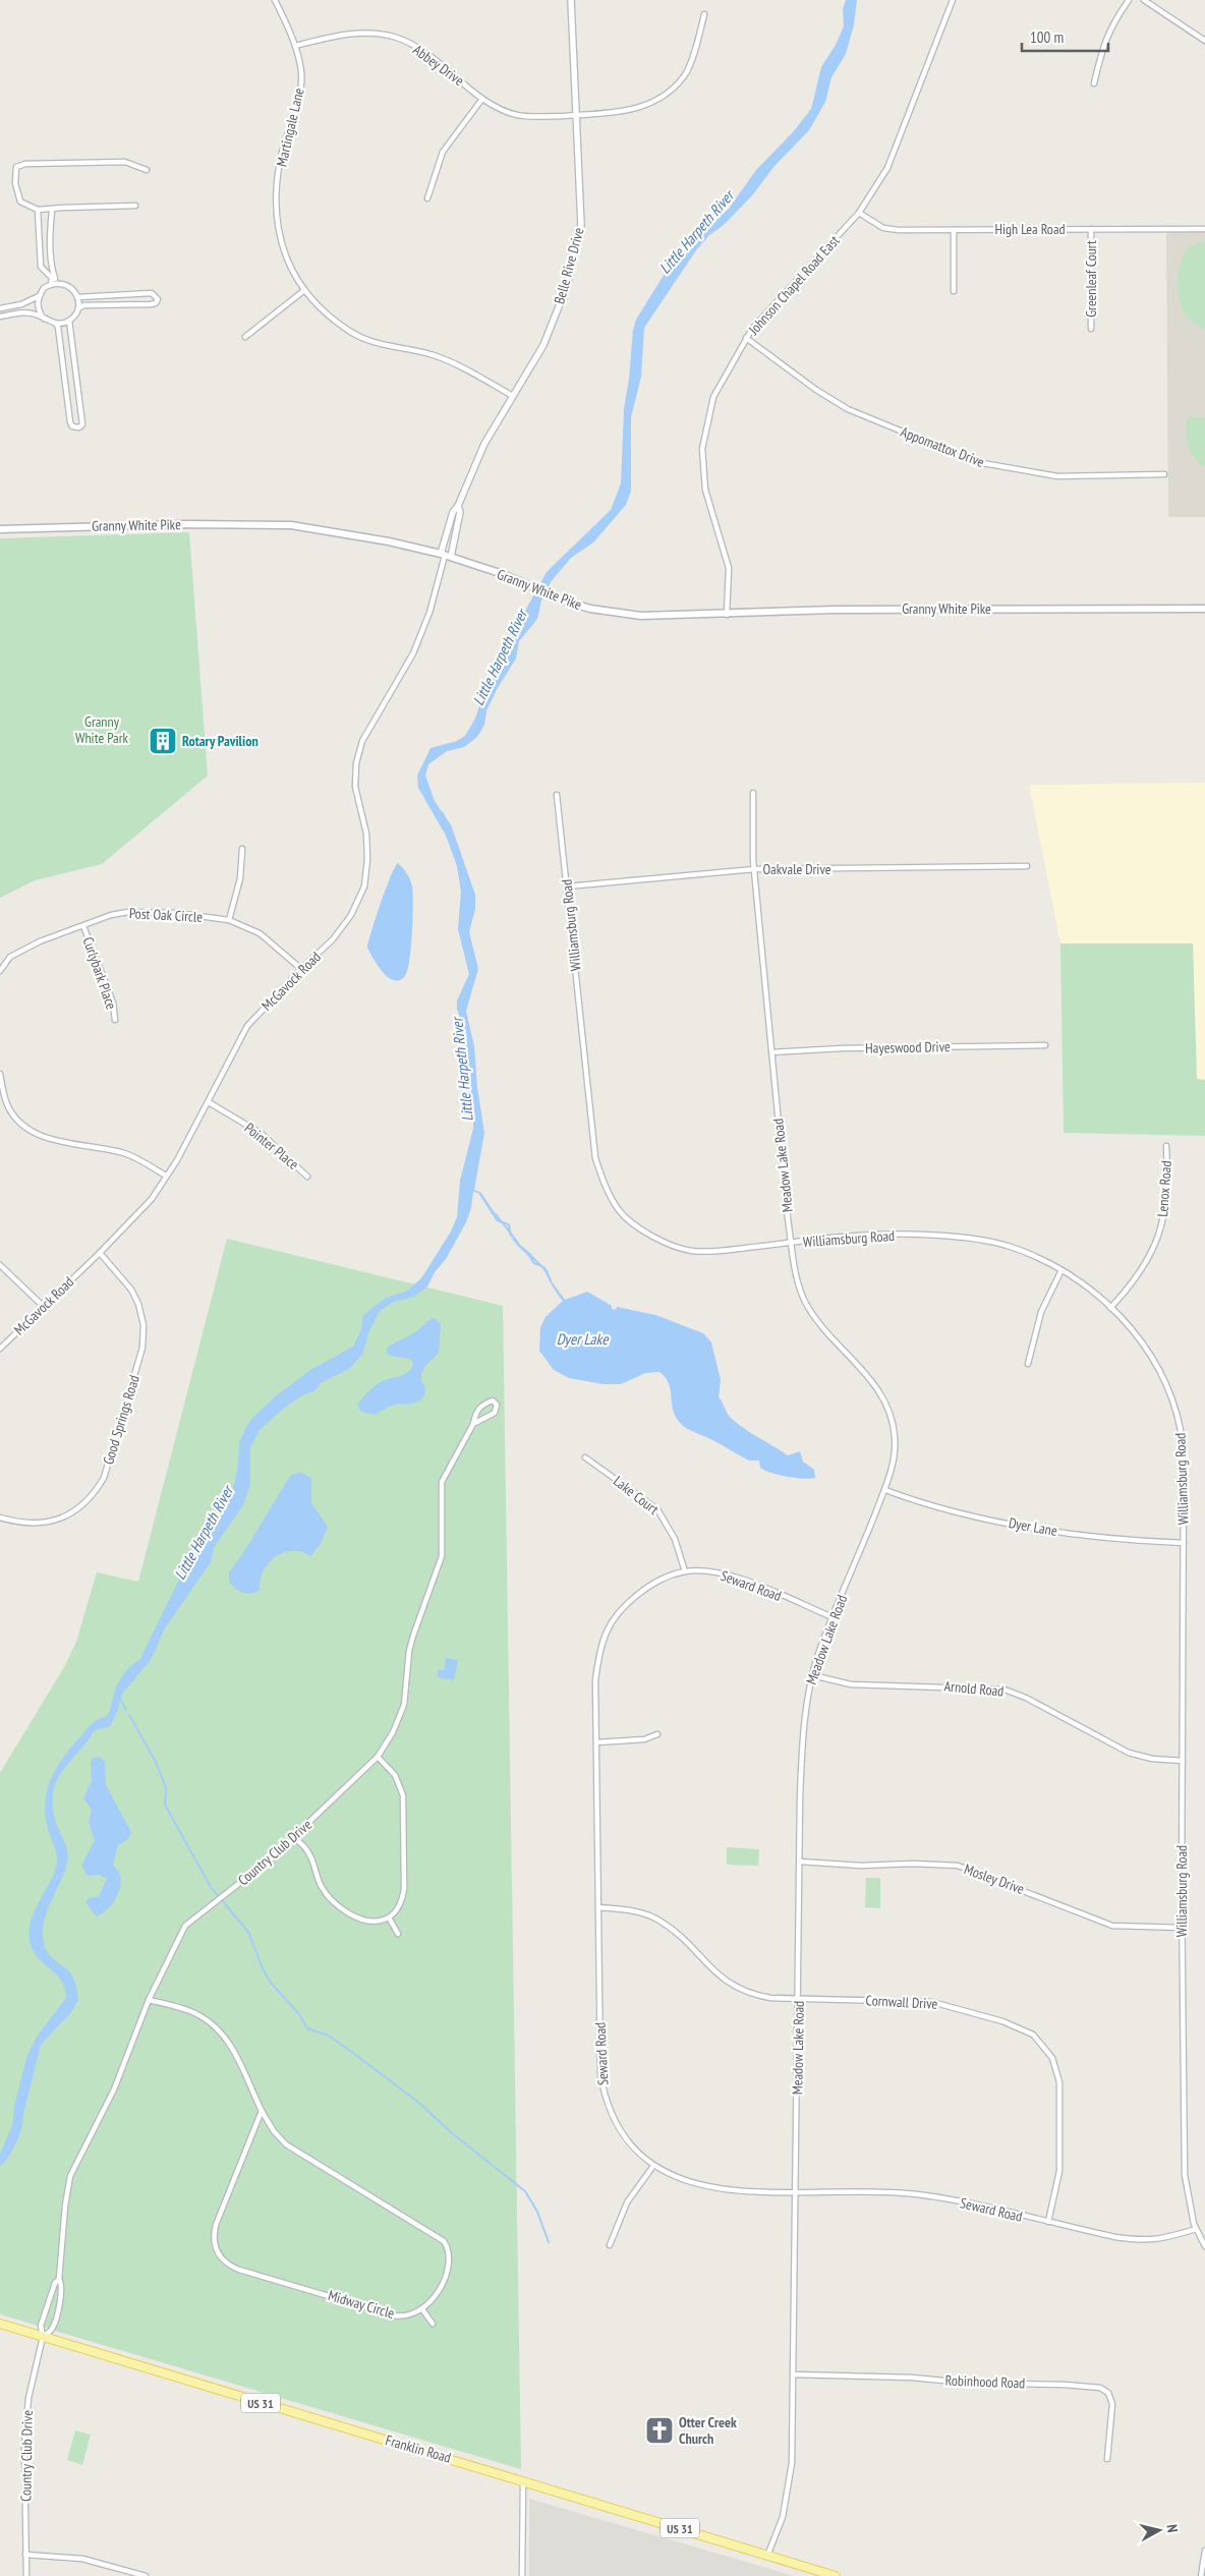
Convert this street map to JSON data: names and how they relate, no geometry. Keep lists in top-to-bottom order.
{
  "streets": {
    "main road": ["Granny White Pike", "US 31", "Franklin Road"],
    "street": [
      "Abbey Drive",
      "Martingale Lane",
      "High Lea Road",
      "Belle Rive Drive",
      "Greenleaf Court",
      "Johnson Chapel Road East",
      "Appomattox Drive",
      "Oakvale Drive",
      "Post Oak Circle",
      "Williamsburg Road",
      "Curlybark Place",
      "McGavock Road",
      "Hayeswood Drive",
      "Pointer Place",
      "Meadow Lake Road",
      "Lenox Road",
      "Good Springs Road",
      "Lake Court",
      "Dyer Lane",
      "Seward Road",
      "Arnold Road",
      "Country Club Drive",
      "Mosley Drive",
      "Cornwall Drive",
      "Midway Circle",
      "Robinhood Road"
    ]
  },
  "crossings": [
    ["Abbey Drive", "Martingale Lane"],
    ["Abbey Drive", "Belle Rive Drive"],
    ["Martingale Lane", "Belle Rive Drive"],
    ["High Lea Road", "Greenleaf Court"],
    ["High Lea Road", "Johnson Chapel Road East"],
    ["Belle Rive Drive", "Granny White Pike"],
    ["Belle Rive Drive", "McGavock Road"],
    ["Johnson Chapel Road East", "Appomattox Drive"],
    ["Johnson Chapel Road East", "Granny White Pike"],
    ["Granny White Pike", "McGavock Road"],
    ["Oakvale Drive", "Williamsburg Road"],
    ["Oakvale Drive", "Meadow Lake Road"],
    ["Post Oak Circle", "Curlybark Place"],
    ["Post Oak Circle", "McGavock Road"],
    ["Williamsburg Road", "Meadow Lake Road"],
    ["Williamsburg Road", "Lenox Road"],
    ["Williamsburg Road", "Dyer Lane"],
    ["Williamsburg Road", "Seward Road"],
    ["Williamsburg Road", "Arnold Road"],
    ["Williamsburg Road", "Mosley Drive"],
    ["McGavock Road", "Pointer Place"],
    ["McGavock Road", "Good Springs Road"],
    ["Hayeswood Drive", "Meadow Lake Road"],
    ["Meadow Lake Road", "Dyer Lane"],
    ["Meadow Lake Road", "Seward Road"],
    ["Meadow Lake Road", "Arnold Road"],
    ["Meadow Lake Road", "Mosley Drive"],
    ["Meadow Lake Road", "Cornwall Drive"],
    ["Meadow Lake Road", "Robinhood Road"],
    ["Meadow Lake Road", "Franklin Road"],
    ["Lake Court", "Seward Road"],
    ["Seward Road", "Cornwall Drive"],
    ["Country Club Drive", "Franklin Road"]
  ],
  "water": ["Little Harpeth River", "Dyer Lake"],
  "parks": ["Granny White Park"],
  "places": {
    "building": ["Rotary Pavilion"],
    "church": ["Otter Creek Church"]
  },
  "scale_bar": "100 m",
  "north": "right"
}
